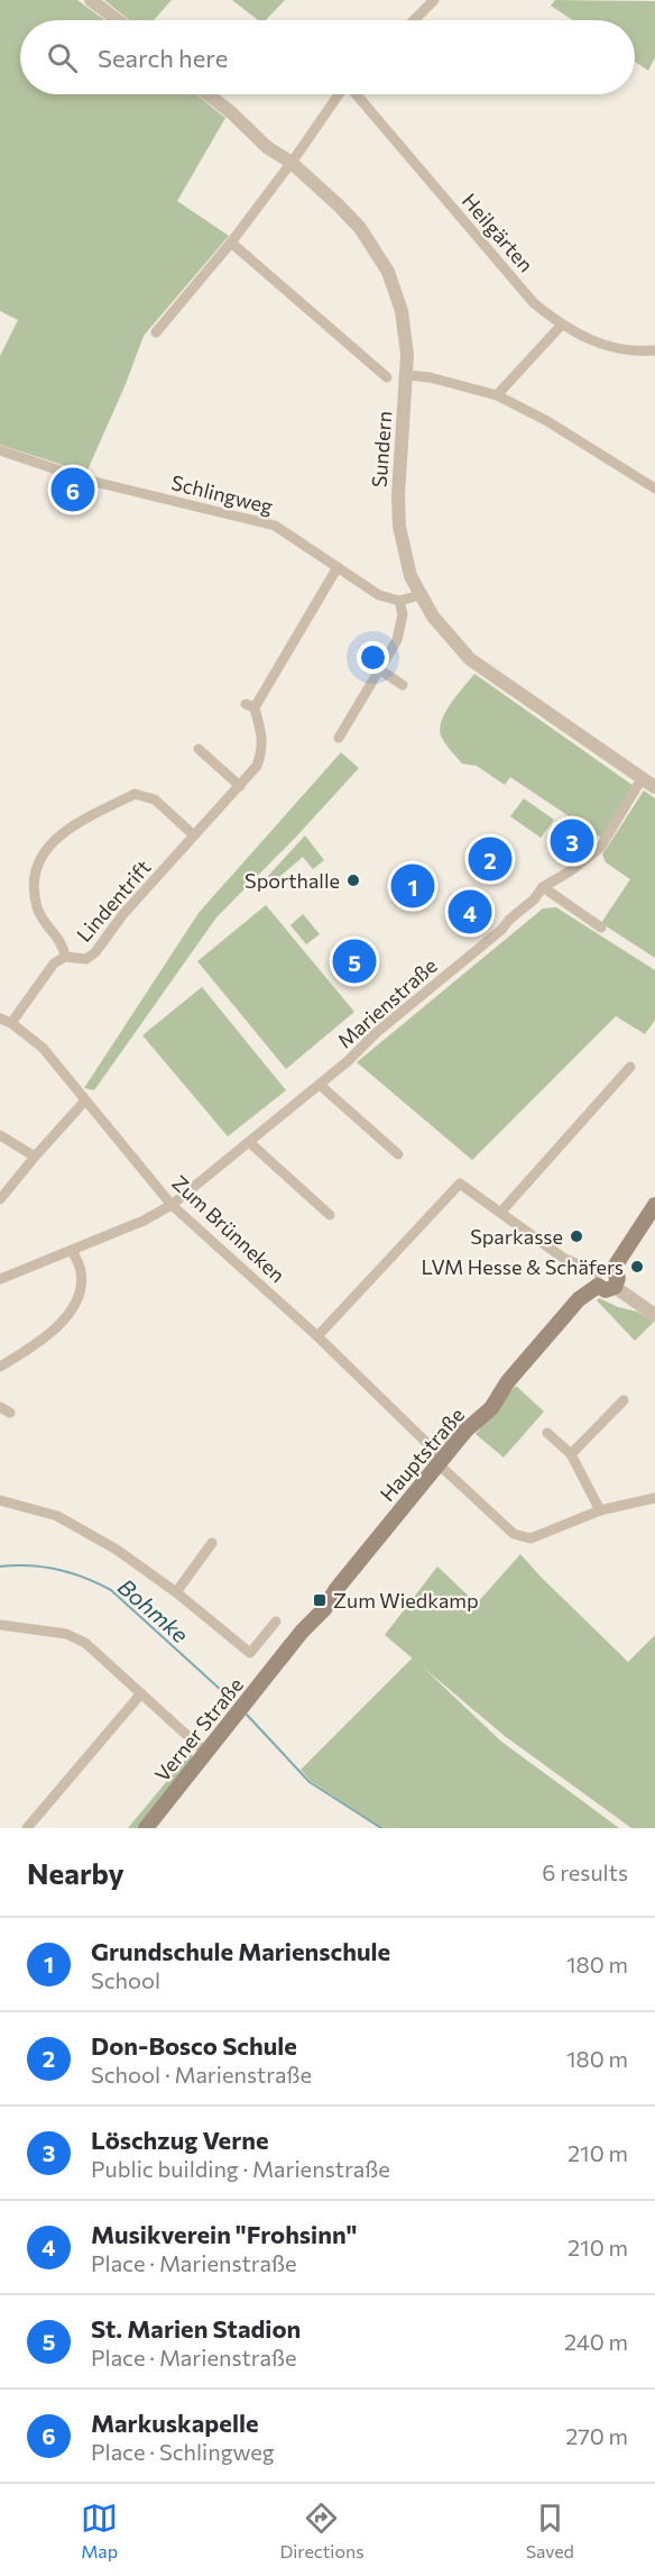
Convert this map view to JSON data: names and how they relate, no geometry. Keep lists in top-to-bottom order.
{
  "streets": {
    "main road": ["Hauptstraße", "Verner Straße"],
    "street": [
      "Heilgärten",
      "Sundern",
      "Schlingweg",
      "Lindentrift",
      "Marienstraße",
      "Zum Brünneken"
    ]
  },
  "crossings": [
    ["Sundern", "Marienstraße"],
    ["Schlingweg", "Lindentrift"],
    ["Lindentrift", "Zum Brünneken"],
    ["Marienstraße", "Zum Brünneken"],
    ["Zum Brünneken", "Hauptstraße"],
    ["Hauptstraße", "Verner Straße"]
  ],
  "water": ["Bohmke"],
  "places": {
    "other": ["Sporthalle", "Sparkasse", "LVM Hesse & Schäfers"],
    "transit": ["Zum Wiedkamp"]
  },
  "page": {
    "search": "Search here",
    "pins": [
      "6",
      "3",
      "2",
      "1",
      "4",
      "5"
    ],
    "heading": ["Nearby", "6 results"],
    "list": [
      {
        "mark": "1",
        "name": "Grundschule Marienschule",
        "note": "School",
        "value": "180 m"
      },
      {
        "mark": "2",
        "name": "Don-Bosco Schule",
        "note": "School · Marienstraße",
        "value": "180 m"
      },
      {
        "mark": "3",
        "name": "Löschzug Verne",
        "note": "Public building · Marienstraße",
        "value": "210 m"
      },
      {
        "mark": "4",
        "name": "Musikverein \"Frohsinn\"",
        "note": "Place · Marienstraße",
        "value": "210 m"
      },
      {
        "mark": "5",
        "name": "St. Marien Stadion",
        "note": "Place · Marienstraße",
        "value": "240 m"
      },
      {
        "mark": "6",
        "name": "Markuskapelle",
        "note": "Place · Schlingweg",
        "value": "270 m"
      }
    ],
    "nav": ["Map", "Directions", "Saved"]
  }
}
